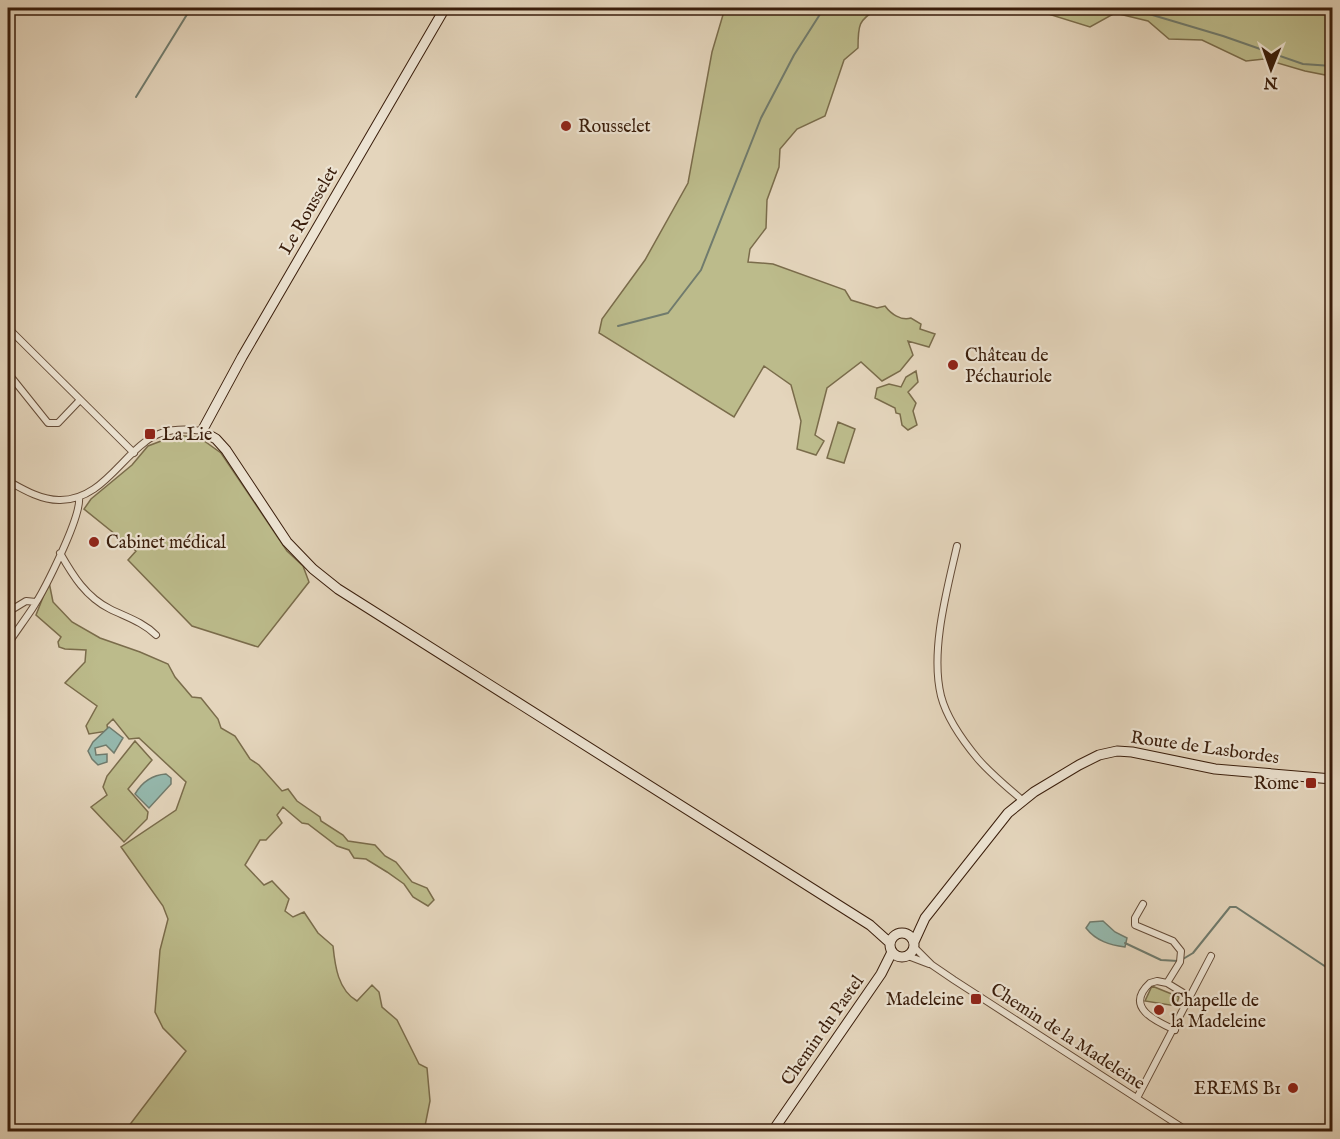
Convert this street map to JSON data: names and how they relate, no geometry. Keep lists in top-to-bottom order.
{
  "streets": {
    "street": [
      "Le Rousselet",
      "Route de Lasbordes",
      "Chemin du Pastel",
      "Chemin de la Madeleine"
    ]
  },
  "crossings": [
    ["Route de Lasbordes", "Chemin du Pastel"],
    ["Route de Lasbordes", "Chemin de la Madeleine"],
    ["Chemin du Pastel", "Chemin de la Madeleine"]
  ],
  "places": {
    "other": [
      "Rousselet",
      "Château de Péchauriole",
      "Cabinet médical",
      "Chapelle de la Madeleine",
      "EREMS B1"
    ],
    "transit": ["La Lie", "Rome", "Madeleine"]
  },
  "north": "bottom"
}
